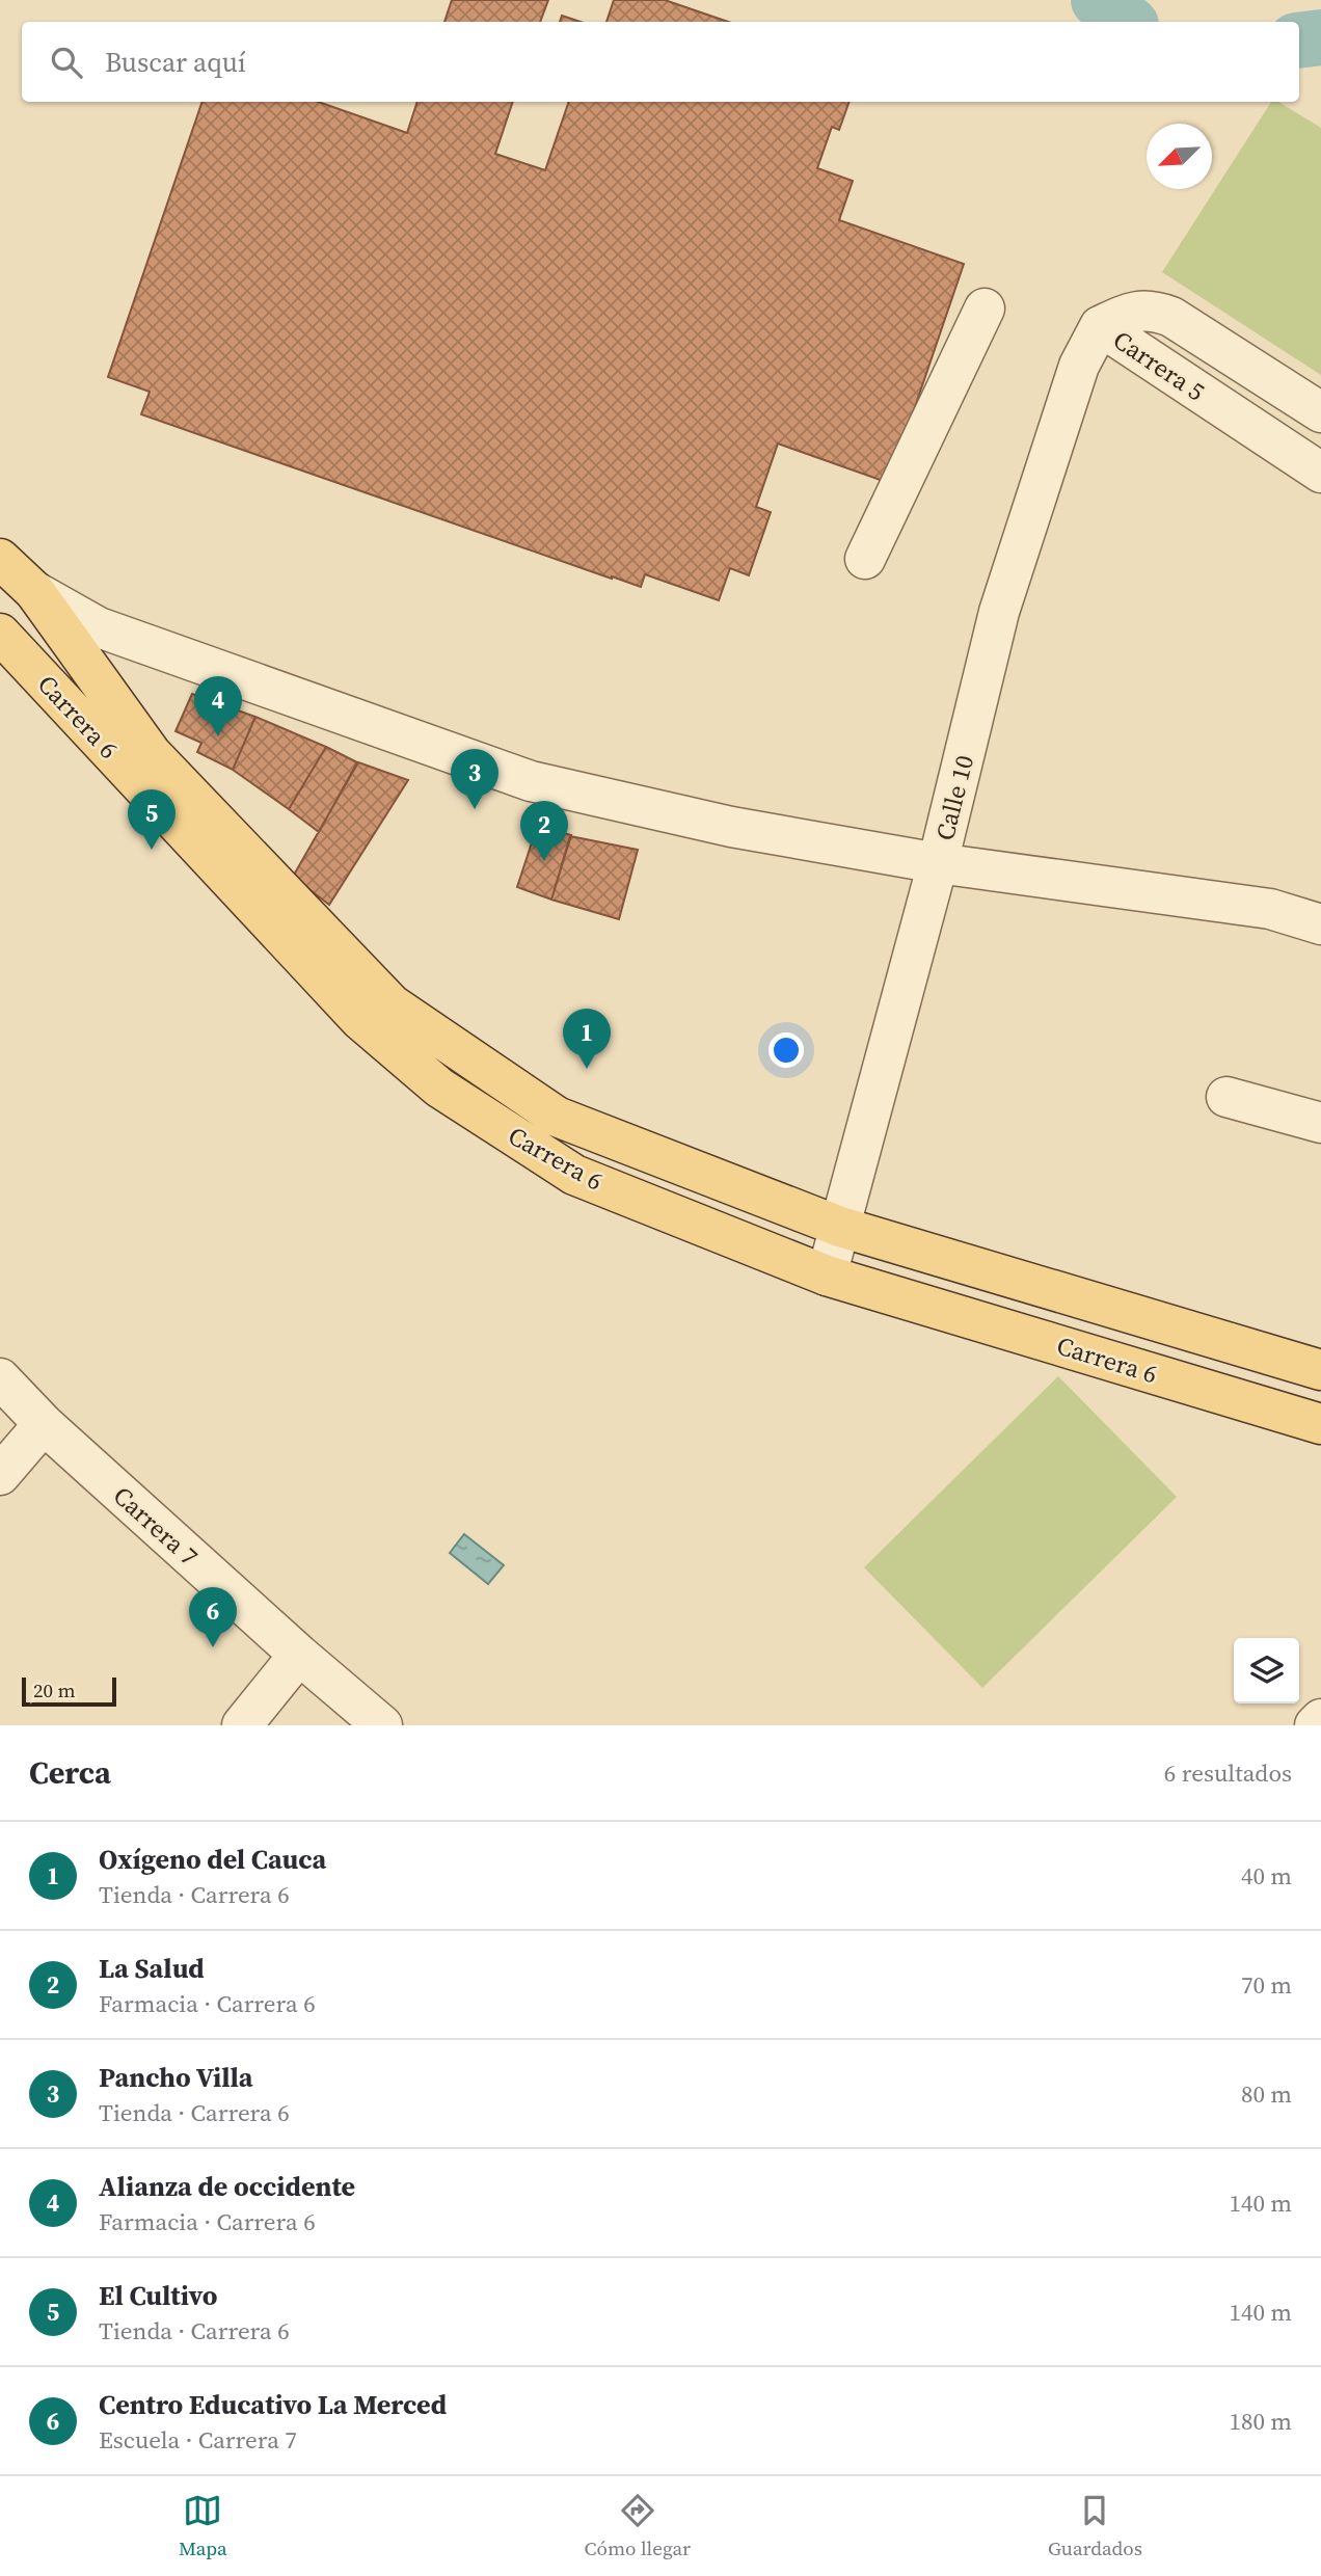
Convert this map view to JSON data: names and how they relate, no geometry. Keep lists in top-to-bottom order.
{
  "streets": {
    "main road": ["Carrera 6"],
    "street": ["Carrera 5", "Calle 10", "Carrera 7"]
  },
  "crossings": [
    ["Carrera 5", "Calle 10"],
    ["Carrera 6", "Calle 10"]
  ],
  "scale_bar": "20 m",
  "north": "bottom left",
  "page": {
    "search": "Buscar aquí",
    "pins": [
      "4",
      "3",
      "5",
      "2",
      "1",
      "6"
    ],
    "scale": "20 m",
    "heading": ["Cerca", "6 resultados"],
    "list": [
      {
        "mark": "1",
        "name": "Oxígeno del Cauca",
        "note": "Tienda · Carrera 6",
        "value": "40 m"
      },
      {
        "mark": "2",
        "name": "La Salud",
        "note": "Farmacia · Carrera 6",
        "value": "70 m"
      },
      {
        "mark": "3",
        "name": "Pancho Villa",
        "note": "Tienda · Carrera 6",
        "value": "80 m"
      },
      {
        "mark": "4",
        "name": "Alianza de occidente",
        "note": "Farmacia · Carrera 6",
        "value": "140 m"
      },
      {
        "mark": "5",
        "name": "El Cultivo",
        "note": "Tienda · Carrera 6",
        "value": "140 m"
      },
      {
        "mark": "6",
        "name": "Centro Educativo La Merced",
        "note": "Escuela · Carrera 7",
        "value": "180 m"
      }
    ],
    "nav": ["Mapa", "Cómo llegar", "Guardados"]
  }
}
